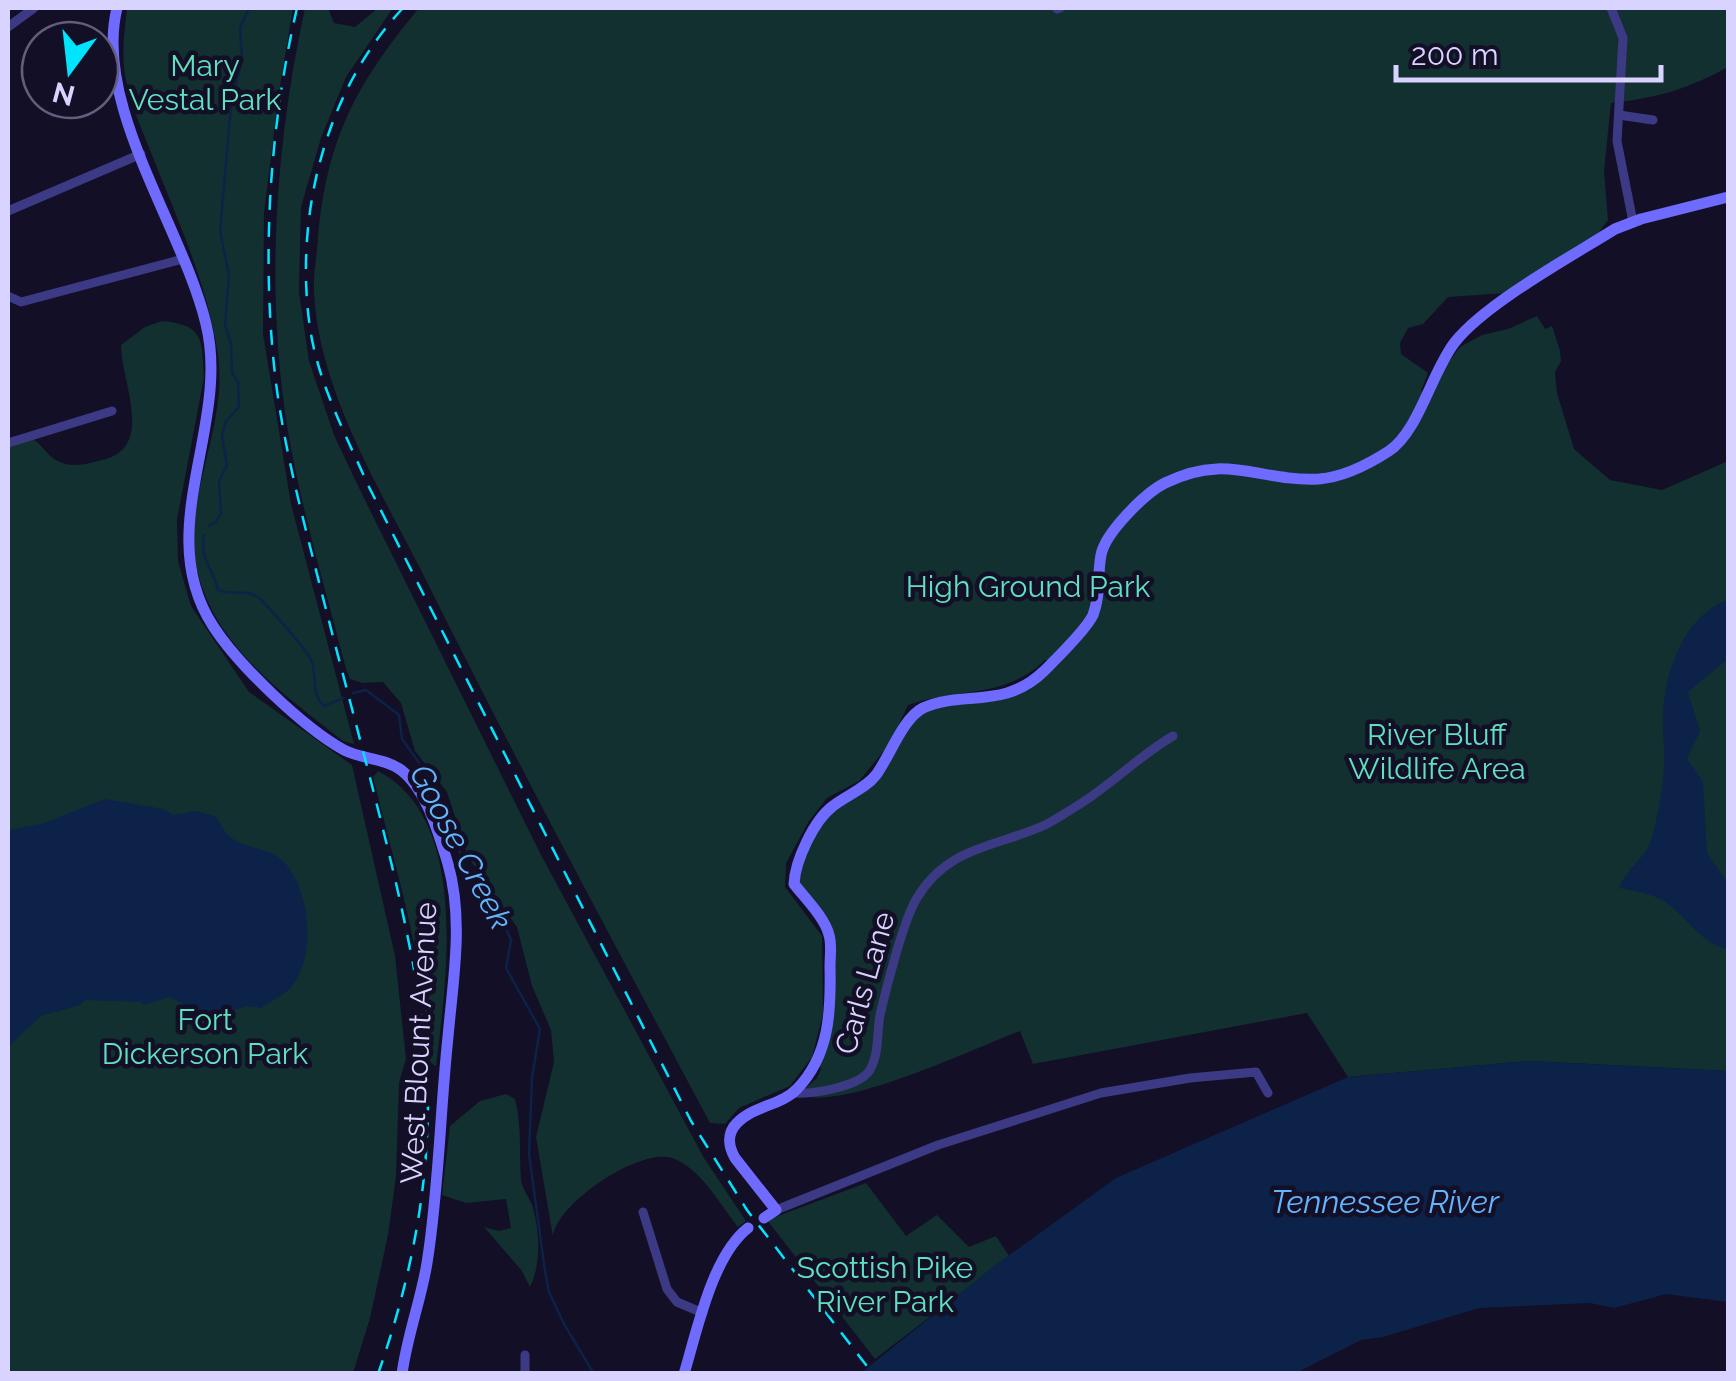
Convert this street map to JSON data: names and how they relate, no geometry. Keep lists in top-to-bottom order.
{
  "streets": {
    "street": ["Carls Lane", "West Blount Avenue"]
  },
  "water": ["Goose Creek", "Tennessee River"],
  "parks": [
    "Mary Vestal Park",
    "High Ground Park",
    "River Bluff Wildlife Area",
    "Fort Dickerson Park",
    "Scottish Pike River Park"
  ],
  "scale_bar": "200 m",
  "north": "bottom"
}
